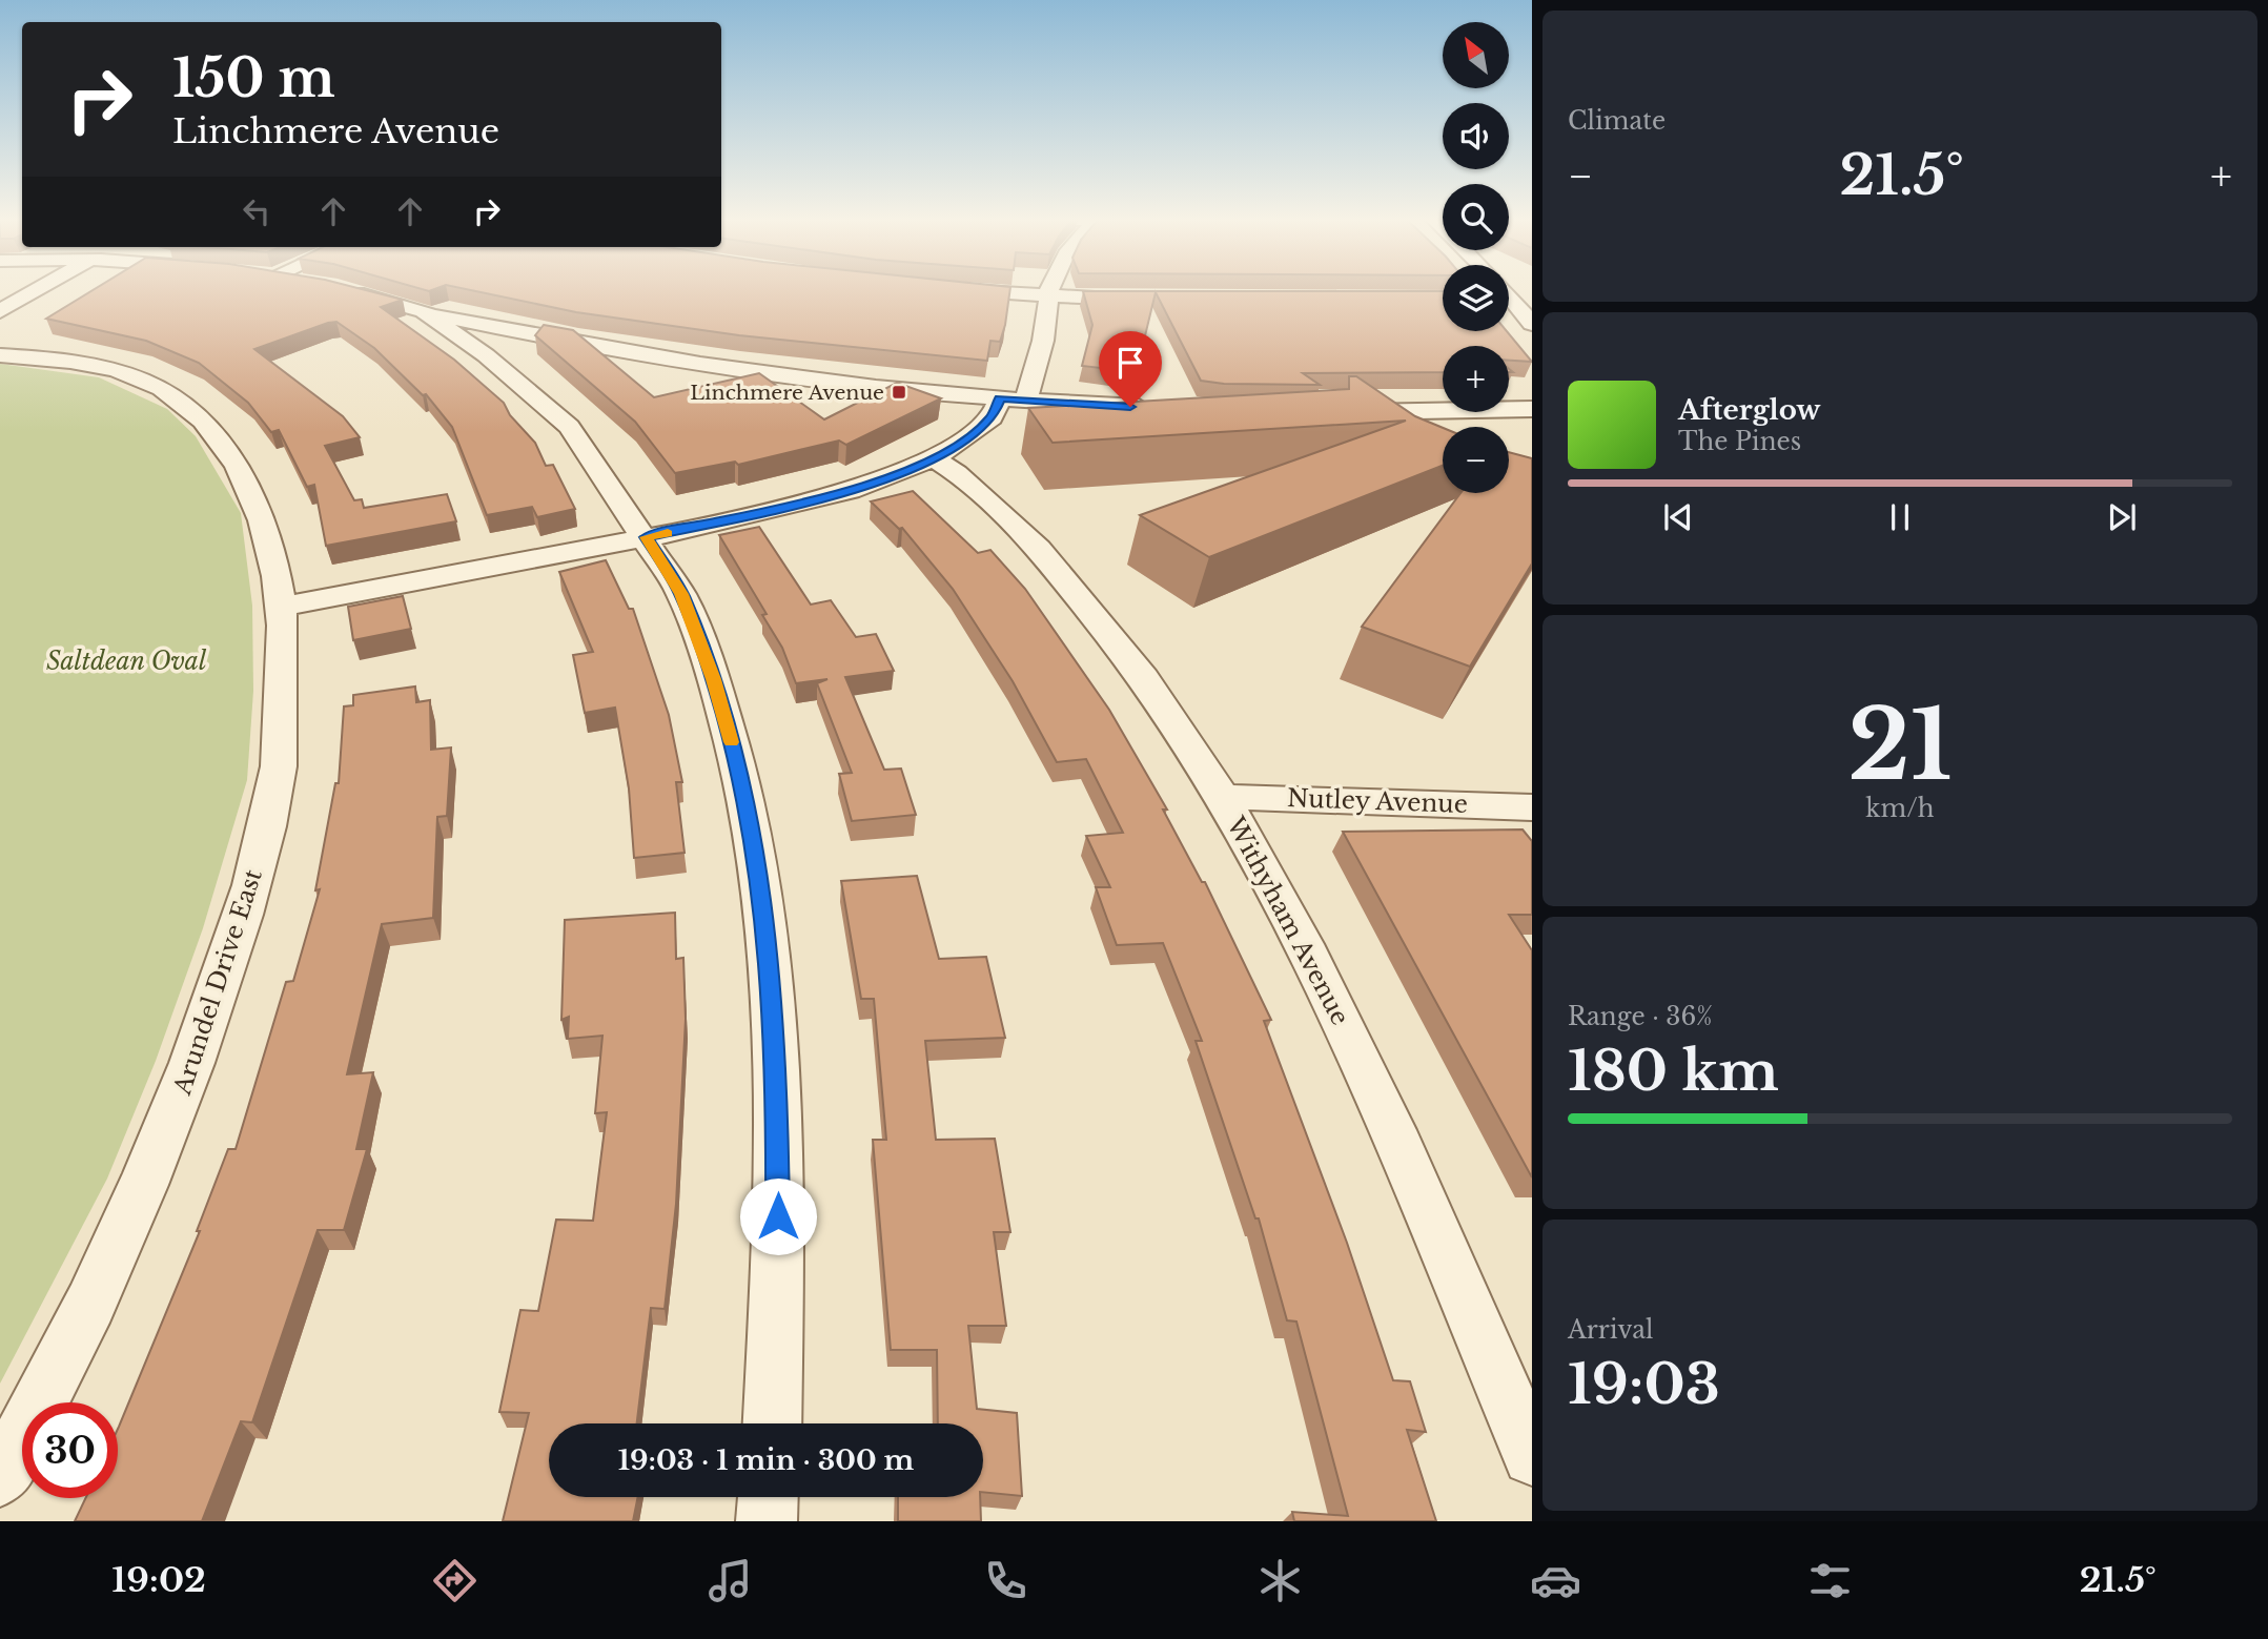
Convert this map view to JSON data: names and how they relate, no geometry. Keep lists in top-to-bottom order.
{
  "streets": {
    "street": ["Nutley Avenue", "Withyham Avenue", "Arundel Drive East"]
  },
  "crossings": [
    ["Nutley Avenue", "Withyham Avenue"]
  ],
  "parks": ["Saltdean Oval"],
  "places": {
    "transit": ["Linchmere Avenue"]
  },
  "north": "top left",
  "page": {
    "tile": [
      "Climate",
      ["21", "km/h"],
      ["Range · 36%", "180 km"],
      ["Arrival", "19:03"]
    ],
    "map_buttons": ["+", "−"],
    "turn": ["150 m", "Linchmere Avenue"],
    "heat": ["−", "21.5°", "+"],
    "song": ["Afterglow", "The Pines"],
    "limit": "30",
    "trip": "19:03 · 1 min · 300 m",
    "tabs": ["19:02", "21.5°"]
  }
}
